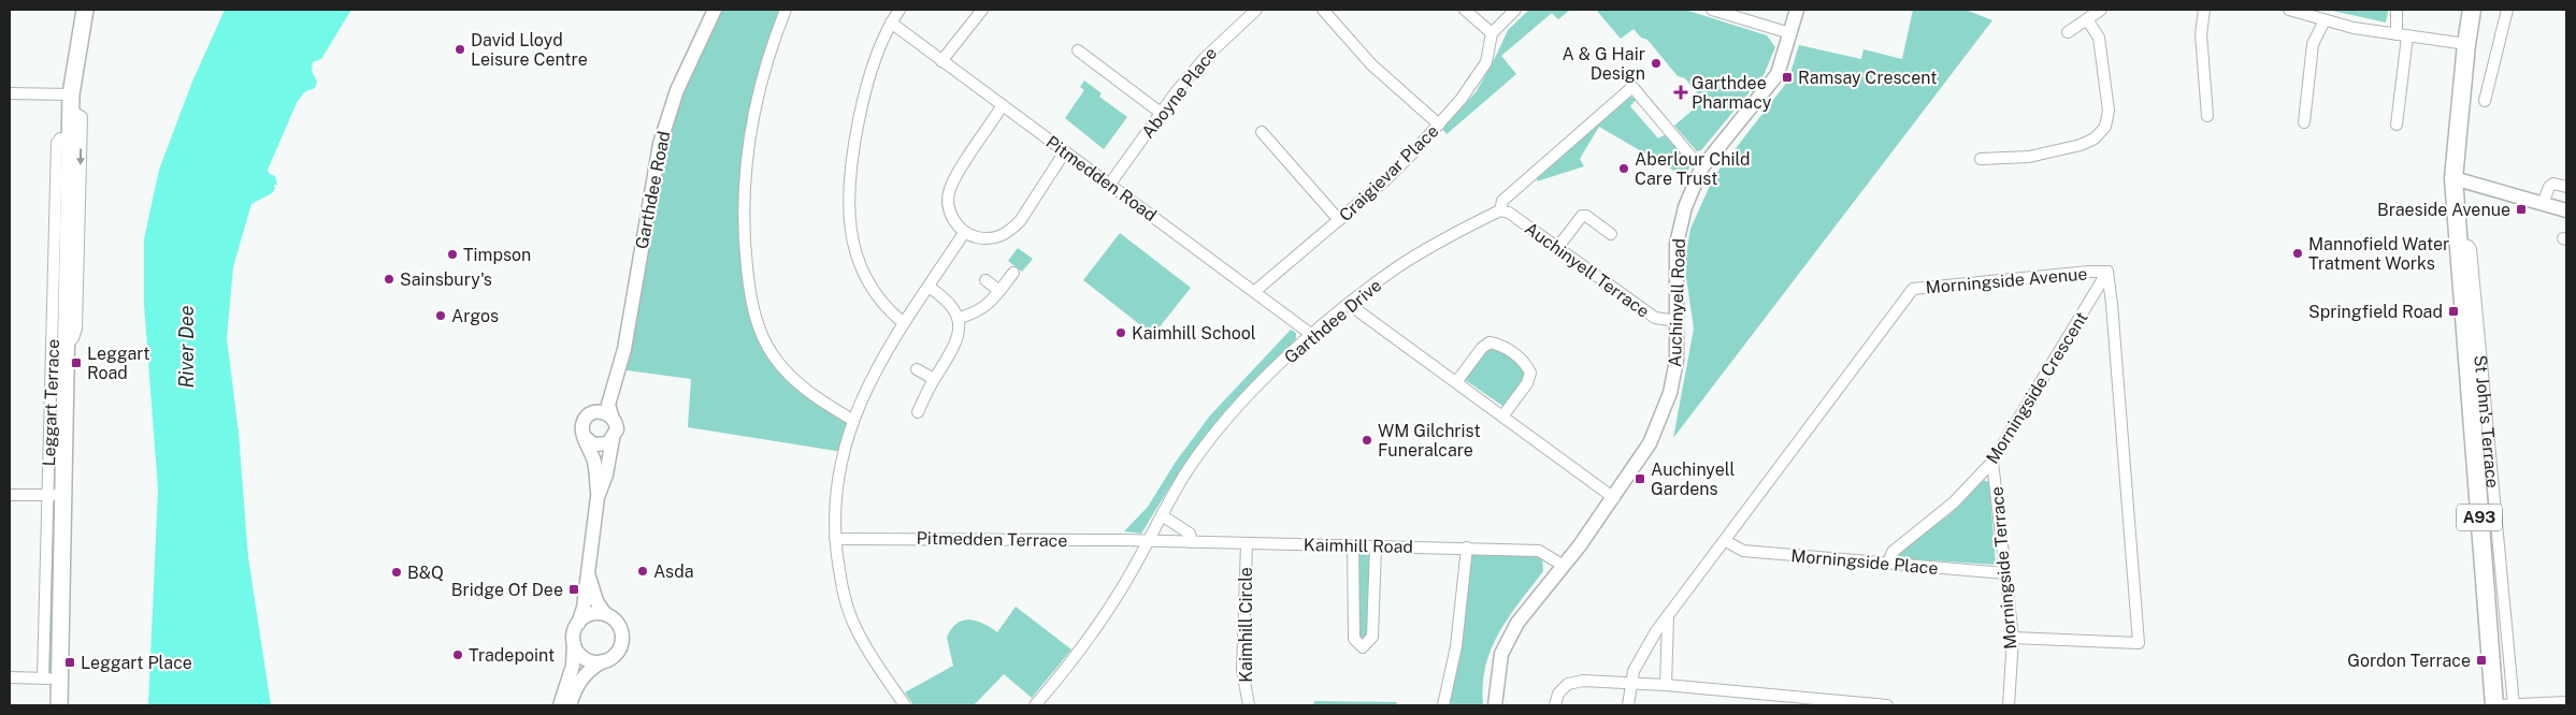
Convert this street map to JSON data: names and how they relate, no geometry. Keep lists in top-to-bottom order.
{
  "streets": {
    "main road": ["Leggart Terrace", "St John's Terrace", "A93"],
    "street": [
      "Aboyne Place",
      "Craigievar Place",
      "Pitmedden Road",
      "Garthdee Road",
      "Auchinyell Terrace",
      "Morningside Avenue",
      "Auchinyell Road",
      "Garthdee Drive",
      "Morningside Crescent",
      "Pitmedden Terrace",
      "Kaimhill Road",
      "Morningside Place",
      "Morningside Terrace",
      "Kaimhill Circle"
    ]
  },
  "crossings": [
    ["Aboyne Place", "Pitmedden Road"],
    ["Craigievar Place", "Pitmedden Road"],
    ["Pitmedden Road", "Garthdee Drive"],
    ["Auchinyell Terrace", "Auchinyell Road"],
    ["Auchinyell Terrace", "Garthdee Drive"],
    ["Morningside Avenue", "Morningside Crescent"],
    ["Morningside Avenue", "Morningside Place"],
    ["Morningside Avenue", "Morningside Terrace"],
    ["Auchinyell Road", "Garthdee Drive"],
    ["Auchinyell Road", "Kaimhill Road"],
    ["Garthdee Drive", "Pitmedden Terrace"],
    ["Garthdee Drive", "Kaimhill Road"],
    ["Morningside Crescent", "Morningside Place"],
    ["Morningside Crescent", "Morningside Terrace"],
    ["St John's Terrace", "A93"],
    ["Pitmedden Terrace", "Kaimhill Road"],
    ["Kaimhill Road", "Kaimhill Circle"],
    ["Morningside Place", "Morningside Terrace"]
  ],
  "water": ["River Dee"],
  "places": {
    "other": [
      "David Lloyd Leisure Centre",
      "A & G Hair Design",
      "Aberlour Child Care Trust",
      "Mannofield Water Tratment Works",
      "Timpson",
      "Sainsbury's",
      "Argos",
      "Kaimhill School",
      "WM Gilchrist Funeralcare",
      "Asda",
      "B&Q",
      "Tradepoint"
    ],
    "transit": [
      "Ramsay Crescent",
      "Braeside Avenue",
      "Springfield Road",
      "Leggart Road",
      "Auchinyell Gardens",
      "Bridge Of Dee",
      "Gordon Terrace",
      "Leggart Place"
    ],
    "health": ["Garthdee Pharmacy"]
  }
}
